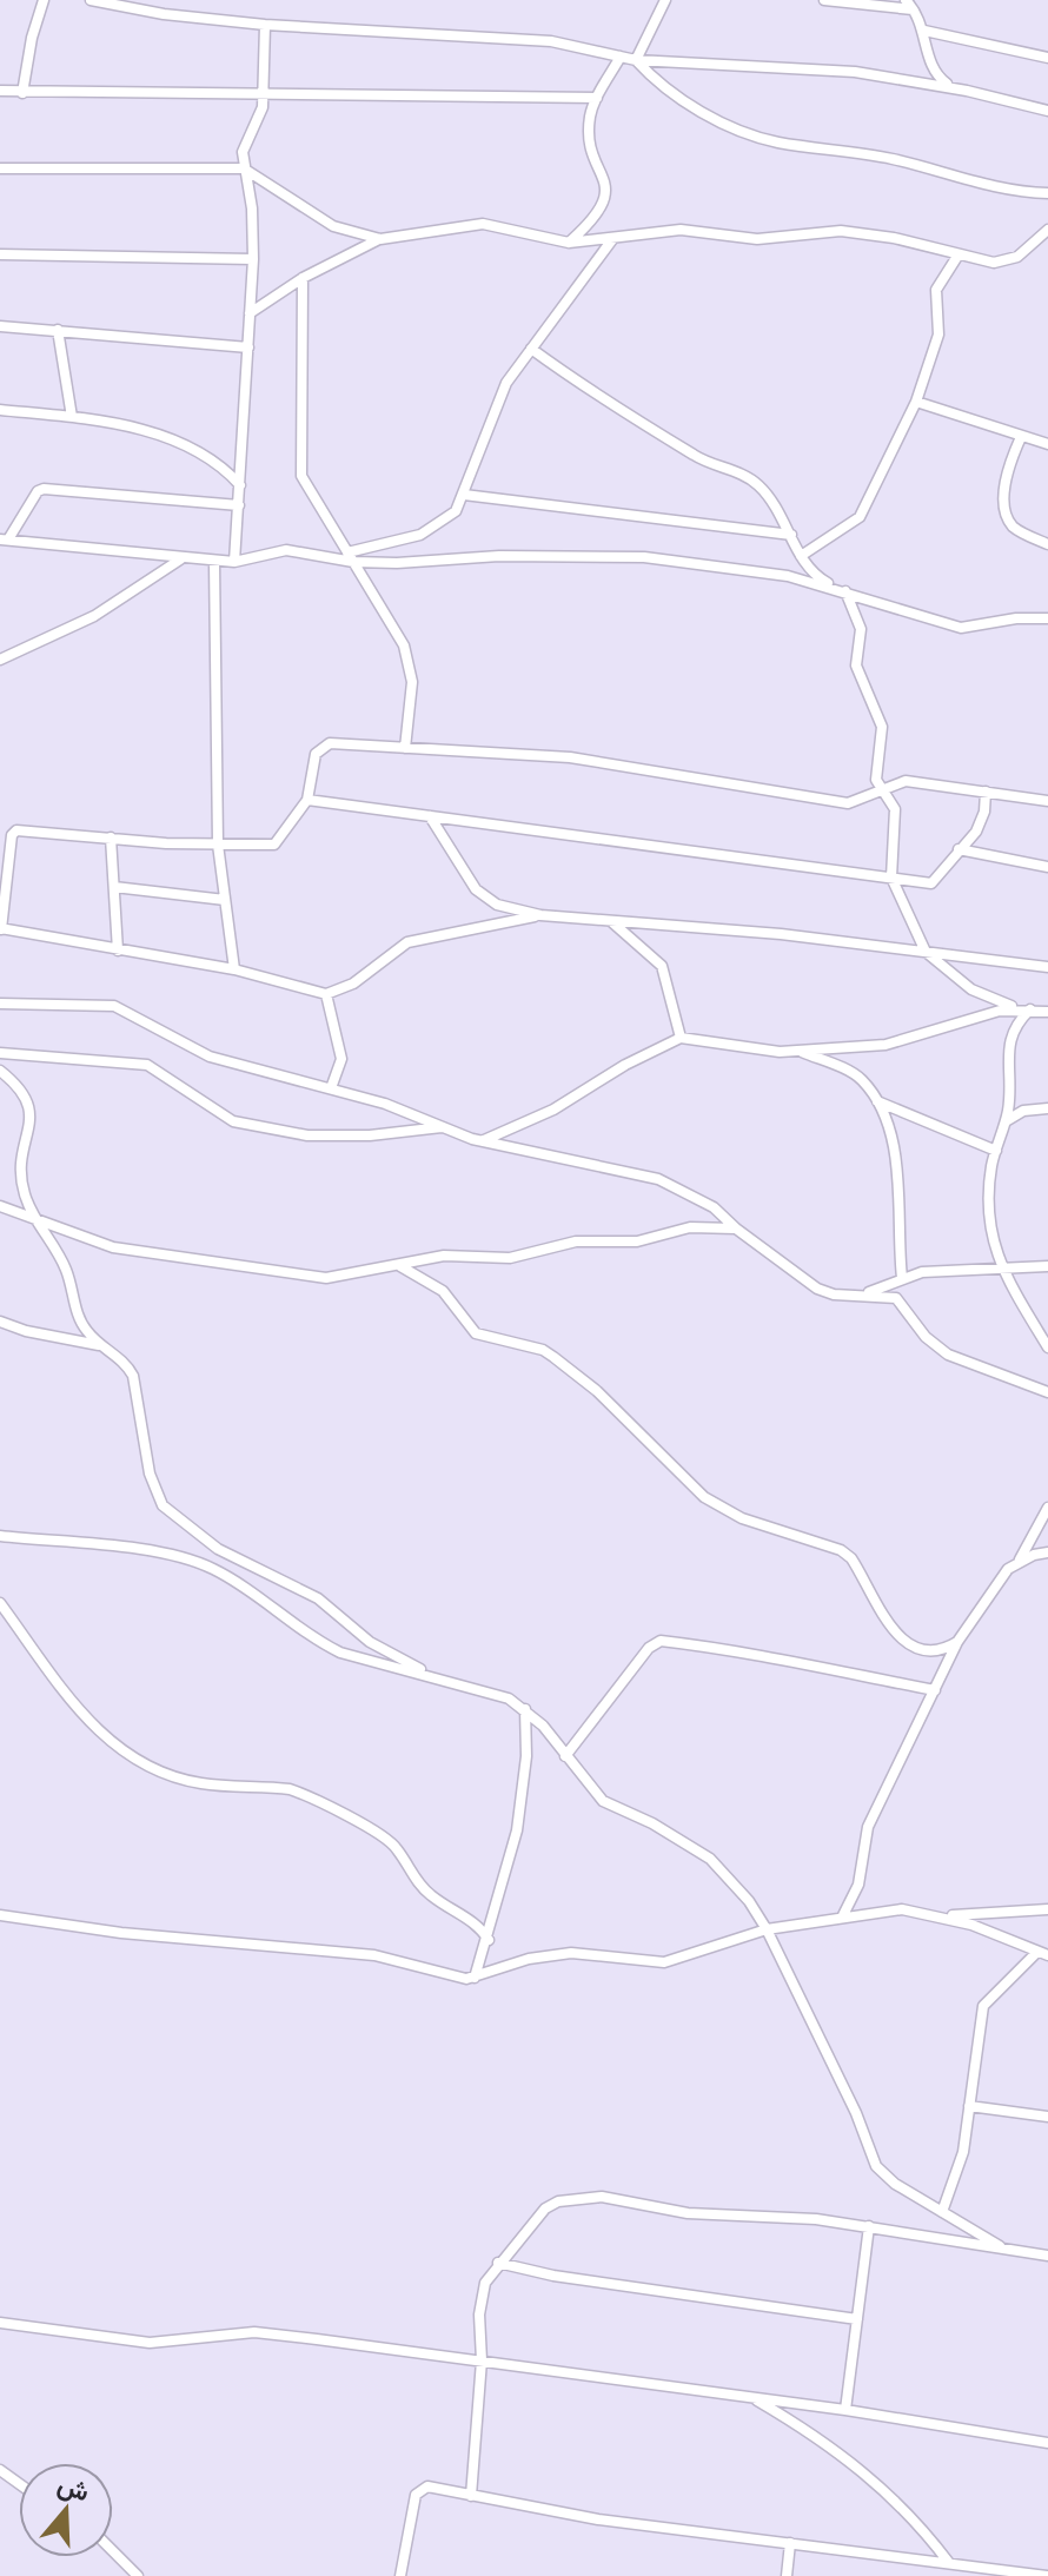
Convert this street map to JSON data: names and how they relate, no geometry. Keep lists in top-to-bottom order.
{
  "north": "top"
}
